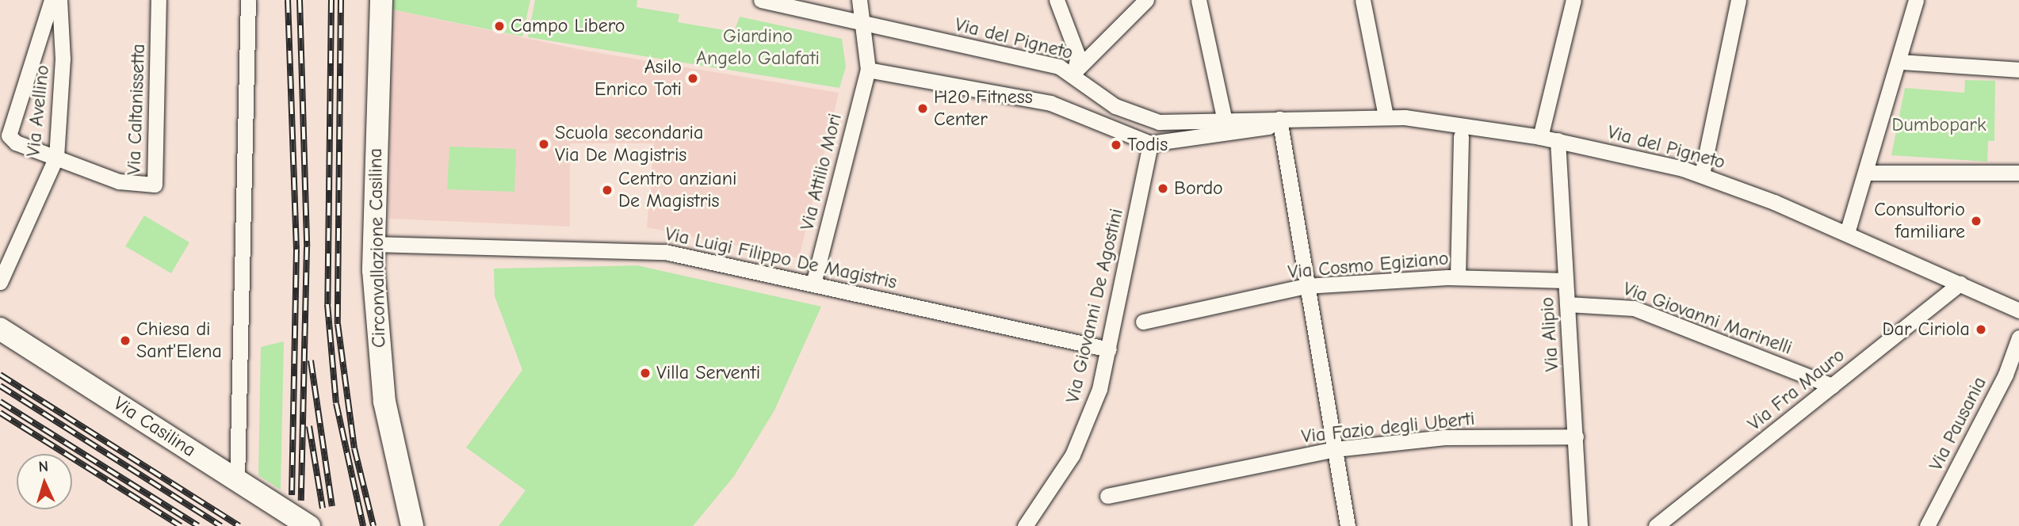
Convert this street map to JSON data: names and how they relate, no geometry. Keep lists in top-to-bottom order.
{
  "streets": {
    "main road": ["Circonvallazione Casilina", "Via Casilina"],
    "street": [
      "Via del Pigneto",
      "Via Caltanissetta",
      "Via Avellino",
      "Via Attilio Mori",
      "Via Luigi Filippo De Magistris",
      "Via Cosmo Egiziano",
      "Via Giovanni De Agostini",
      "Via Giovanni Marinelli",
      "Via Alipio",
      "Via Fra Mauro",
      "Via Pausania",
      "Via Fazio degli Uberti"
    ]
  },
  "crossings": [
    ["Via del Pigneto", "Via Giovanni De Agostini"],
    ["Via del Pigneto", "Via Alipio"],
    ["Via del Pigneto", "Via Fra Mauro"],
    ["Via Caltanissetta", "Via Avellino"],
    ["Via Attilio Mori", "Via Luigi Filippo De Magistris"],
    ["Circonvallazione Casilina", "Via Luigi Filippo De Magistris"],
    ["Via Luigi Filippo De Magistris", "Via Giovanni De Agostini"],
    ["Via Cosmo Egiziano", "Via Alipio"],
    ["Via Giovanni Marinelli", "Via Alipio"],
    ["Via Giovanni Marinelli", "Via Fra Mauro"],
    ["Via Alipio", "Via Fazio degli Uberti"]
  ],
  "parks": ["Giardino Angelo Galafati", "Dumbopark"],
  "places": [
    "Campo Libero",
    "Asilo Enrico Toti",
    "H2O Fitness Center",
    "Scuola secondaria Via De Magistris",
    "Todis",
    "Bordo",
    "Centro anziani De Magistris",
    "Consultorio familiare",
    "Dar Ciriola",
    "Chiesa di Sant'Elena",
    "Villa Serventi"
  ],
  "north": "top"
}
